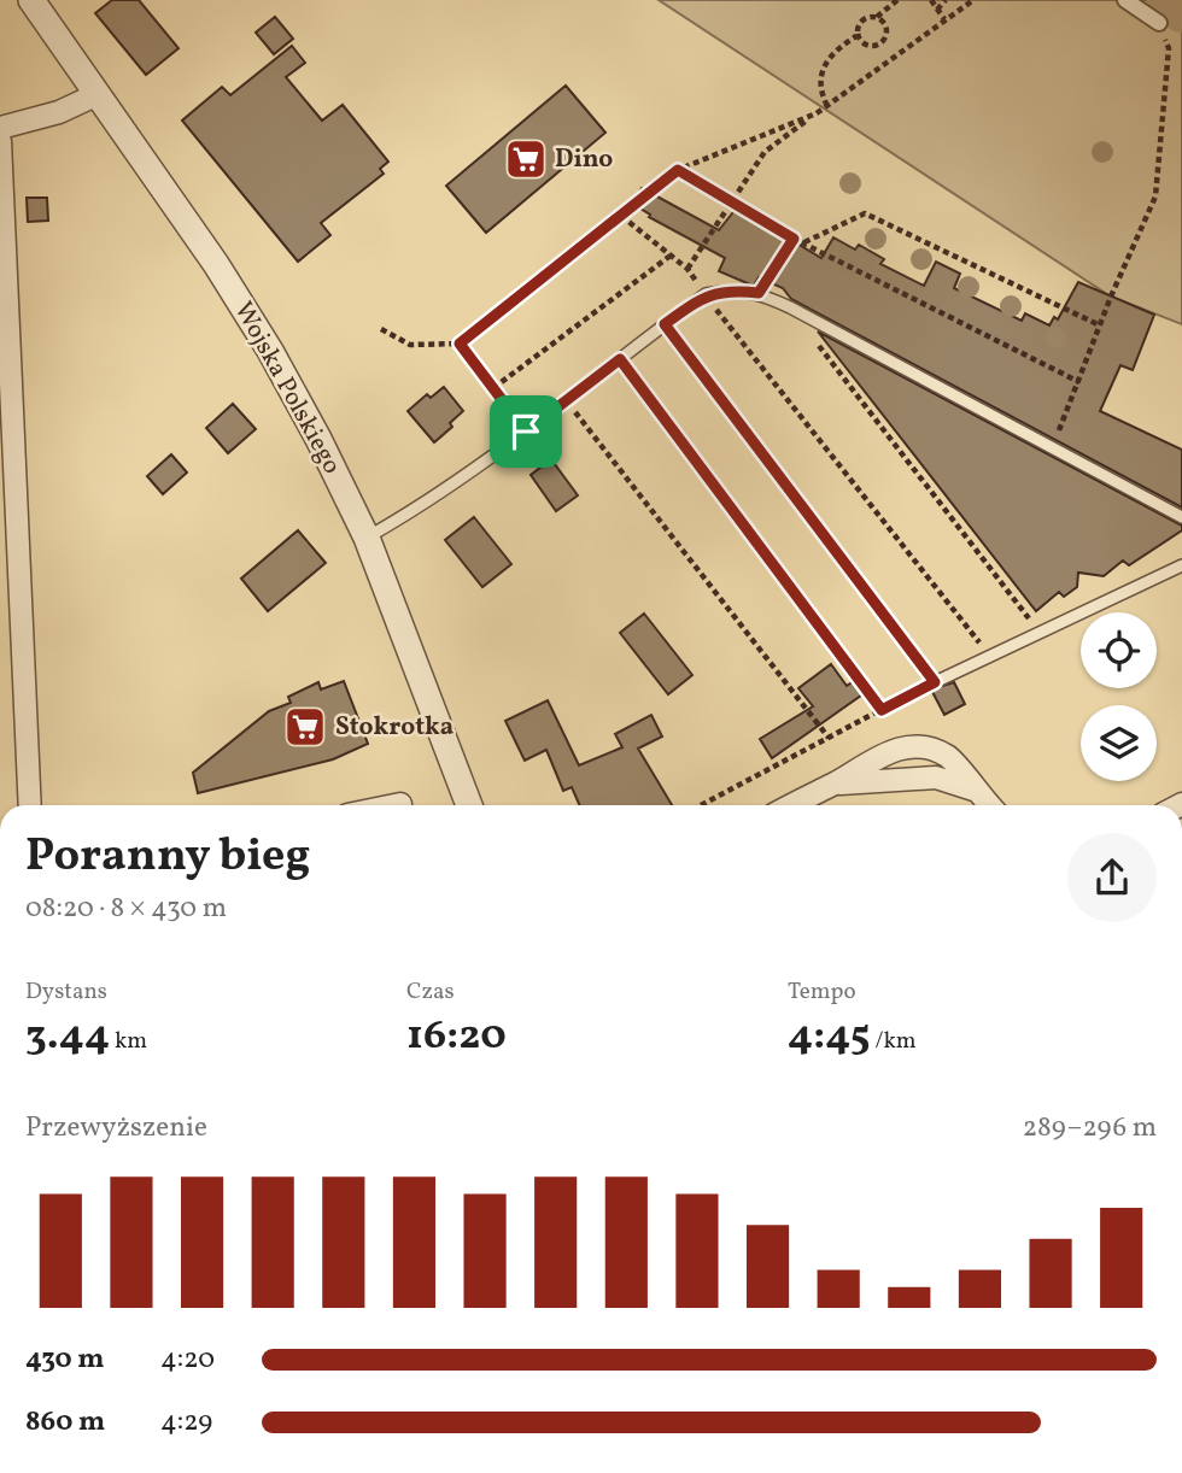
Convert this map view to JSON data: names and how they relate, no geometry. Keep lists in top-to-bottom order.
{
  "streets": {
    "street": ["Wojska Polskiego"]
  },
  "places": {
    "supermarket": ["Dino", "Stokrotka"]
  },
  "page": {
    "heading": ["Poranny bieg", "08:20 · 8 × 430 m"],
    "stats": [
      ["Dystans", "3.44 km"],
      ["Czas", "16:20"],
      ["Tempo", "4:45 /km"]
    ],
    "chart": ["Przewyższenie", "289–296 m"],
    "list": [
      {
        "name": "430 m",
        "note": "4:20"
      },
      {
        "name": "860 m",
        "note": "4:29"
      }
    ]
  }
}
